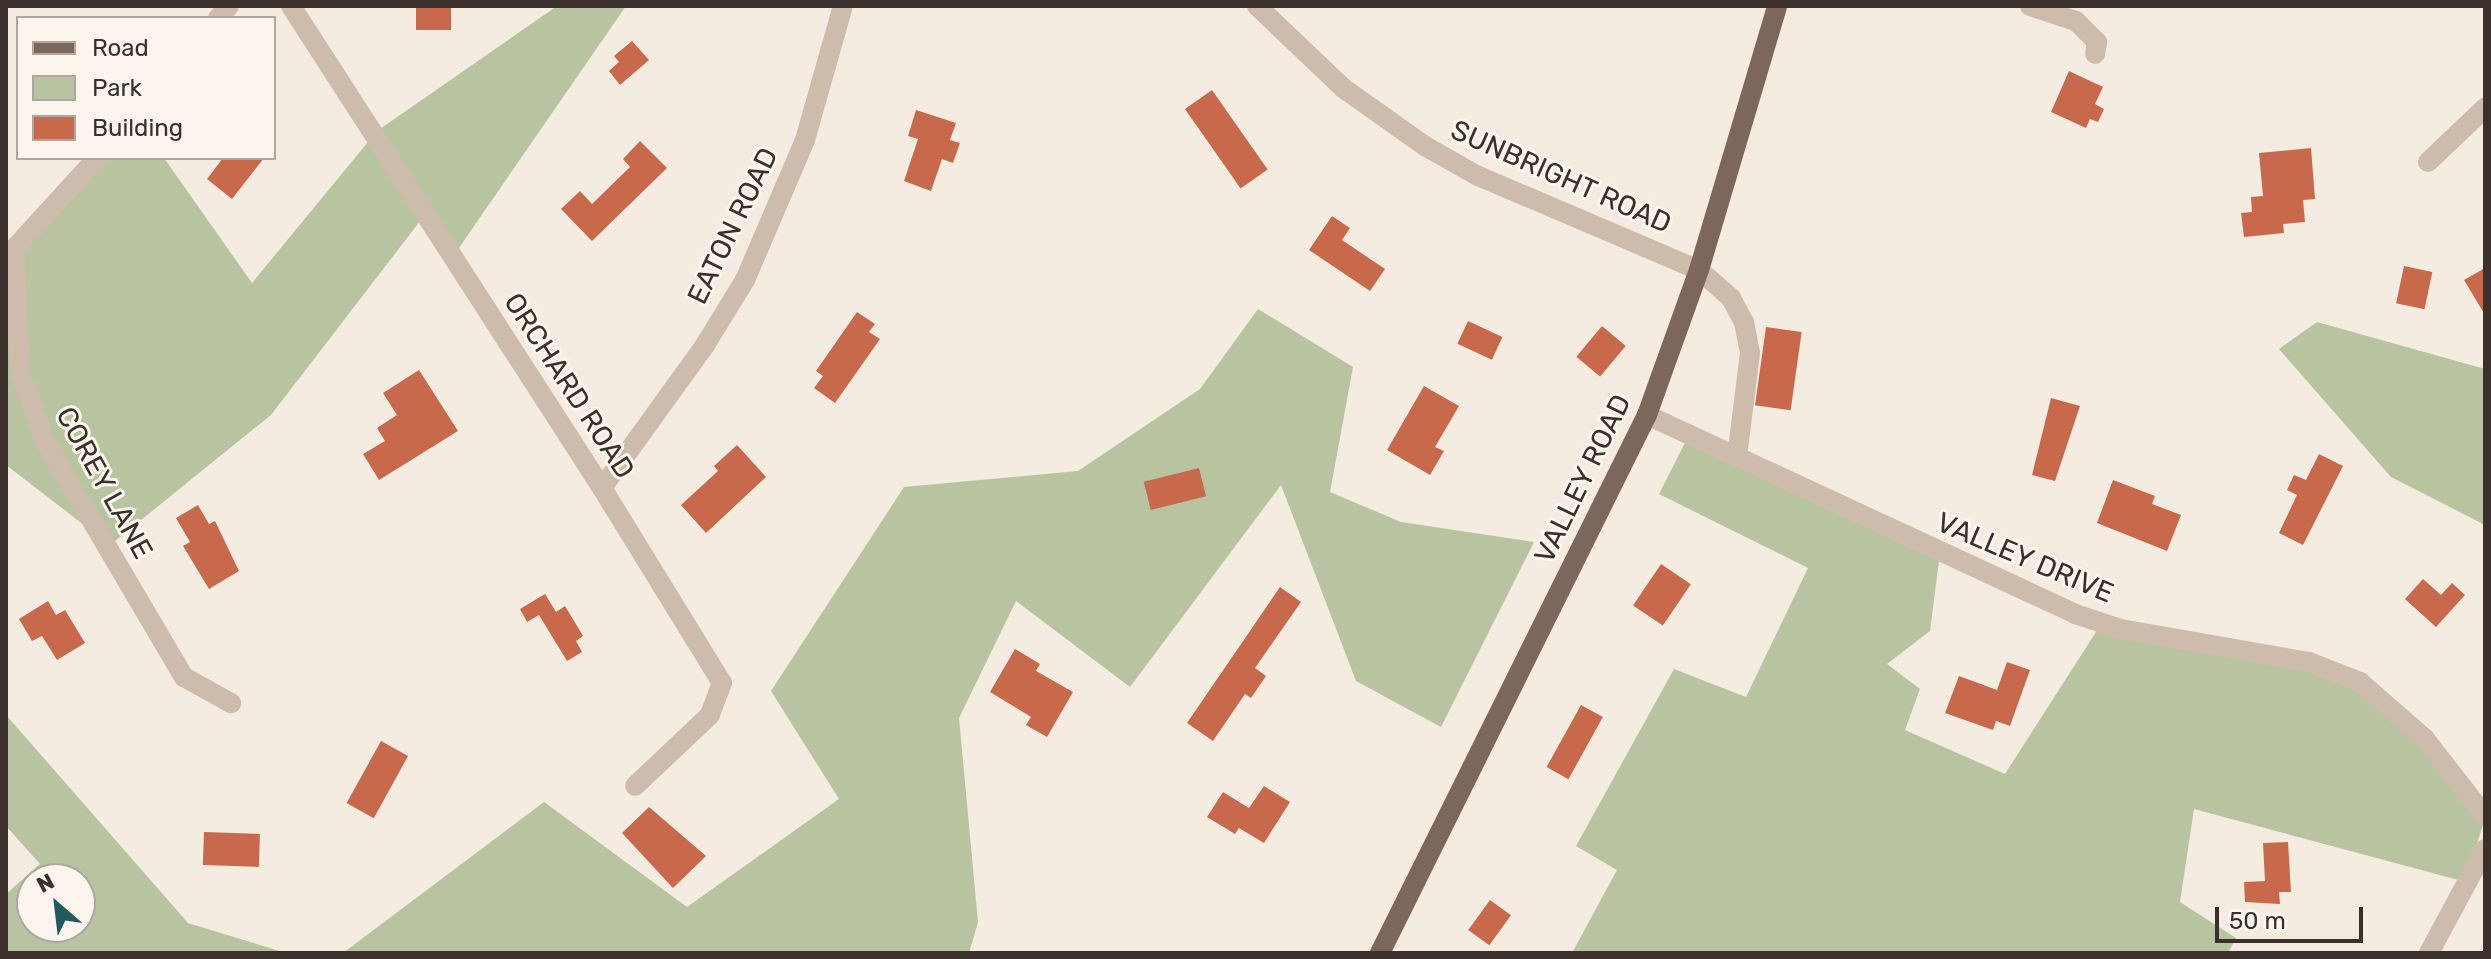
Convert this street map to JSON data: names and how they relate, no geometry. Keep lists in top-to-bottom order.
{
  "streets": {
    "main road": ["VALLEY ROAD"],
    "street": [
      "SUNBRIGHT ROAD",
      "EATON ROAD",
      "ORCHARD ROAD",
      "COREY LANE",
      "VALLEY DRIVE"
    ]
  },
  "crossings": [
    ["SUNBRIGHT ROAD", "VALLEY ROAD"],
    ["SUNBRIGHT ROAD", "VALLEY DRIVE"],
    ["EATON ROAD", "ORCHARD ROAD"],
    ["VALLEY ROAD", "VALLEY DRIVE"]
  ],
  "legend": ["Road", "Park", "Building"],
  "scale_bar": "50 m",
  "north": "top left"
}
